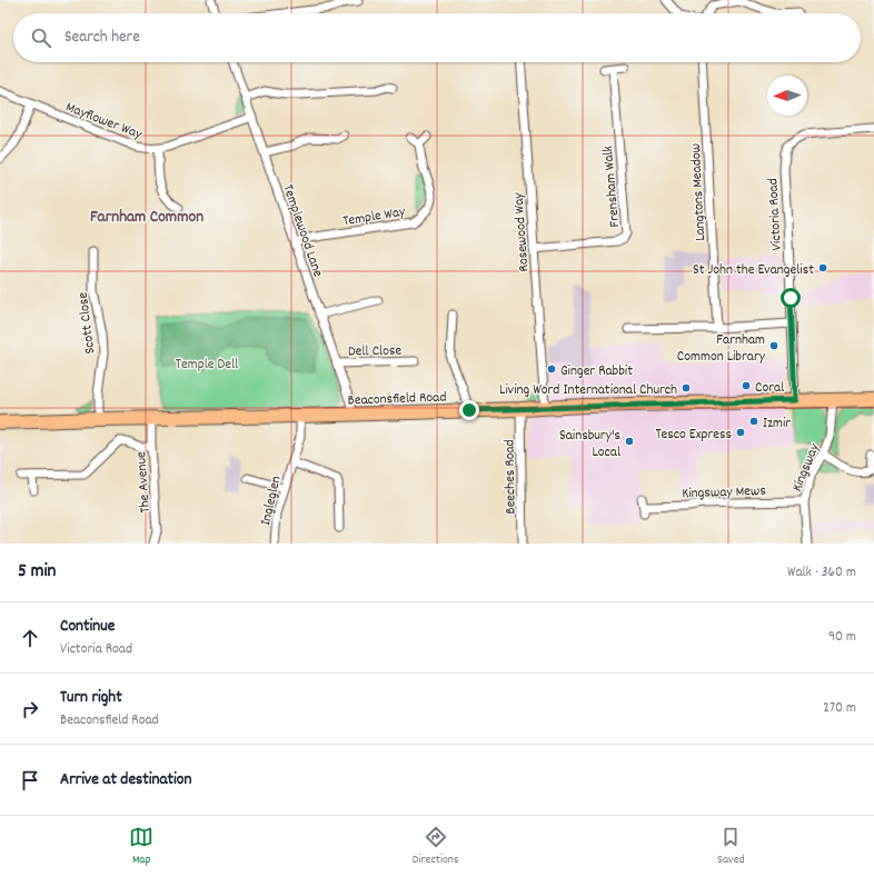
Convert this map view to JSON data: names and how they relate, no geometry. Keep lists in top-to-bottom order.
{
  "streets": {
    "main road": ["Beaconsfield Road"],
    "street": [
      "Mayflower Way",
      "Frensham Walk",
      "Langtons Meadow",
      "Temple Way",
      "Victoria Road",
      "Templewood Lane",
      "Rosewood Way",
      "Scott Close",
      "Dell Close",
      "Kingsway",
      "Beeches Road",
      "The Avenue",
      "Kingsway Mews",
      "Ingleglen"
    ]
  },
  "crossings": [
    ["Mayflower Way", "Templewood Lane"],
    ["Frensham Walk", "Rosewood Way"],
    ["Temple Way", "Templewood Lane"],
    ["Victoria Road", "Beaconsfield Road"],
    ["Templewood Lane", "Dell Close"],
    ["Templewood Lane", "Beaconsfield Road"],
    ["Rosewood Way", "Beaconsfield Road"],
    ["Scott Close", "Beaconsfield Road"],
    ["Beaconsfield Road", "Kingsway"],
    ["Beaconsfield Road", "Beeches Road"],
    ["Beaconsfield Road", "The Avenue"],
    ["Beaconsfield Road", "Ingleglen"],
    ["Kingsway", "Kingsway Mews"]
  ],
  "districts": ["Farnham Common"],
  "parks": ["Temple Dell"],
  "places": [
    "St John the Evangelist",
    "Farnham Common Library",
    "Ginger Rabbit",
    "Coral",
    "Living Word International Church",
    "Izmir",
    "Tesco Express",
    "Sainsbury's Local"
  ],
  "north": "left",
  "page": {
    "search": "Search here",
    "heading": ["5 min", "Walk · 360 m"],
    "list": [
      ["Continue", "Victoria Road", "90 m"],
      ["Turn right", "Beaconsfield Road", "270 m"],
      "Arrive at destination"
    ],
    "nav": ["Map", "Directions", "Saved"]
  }
}
